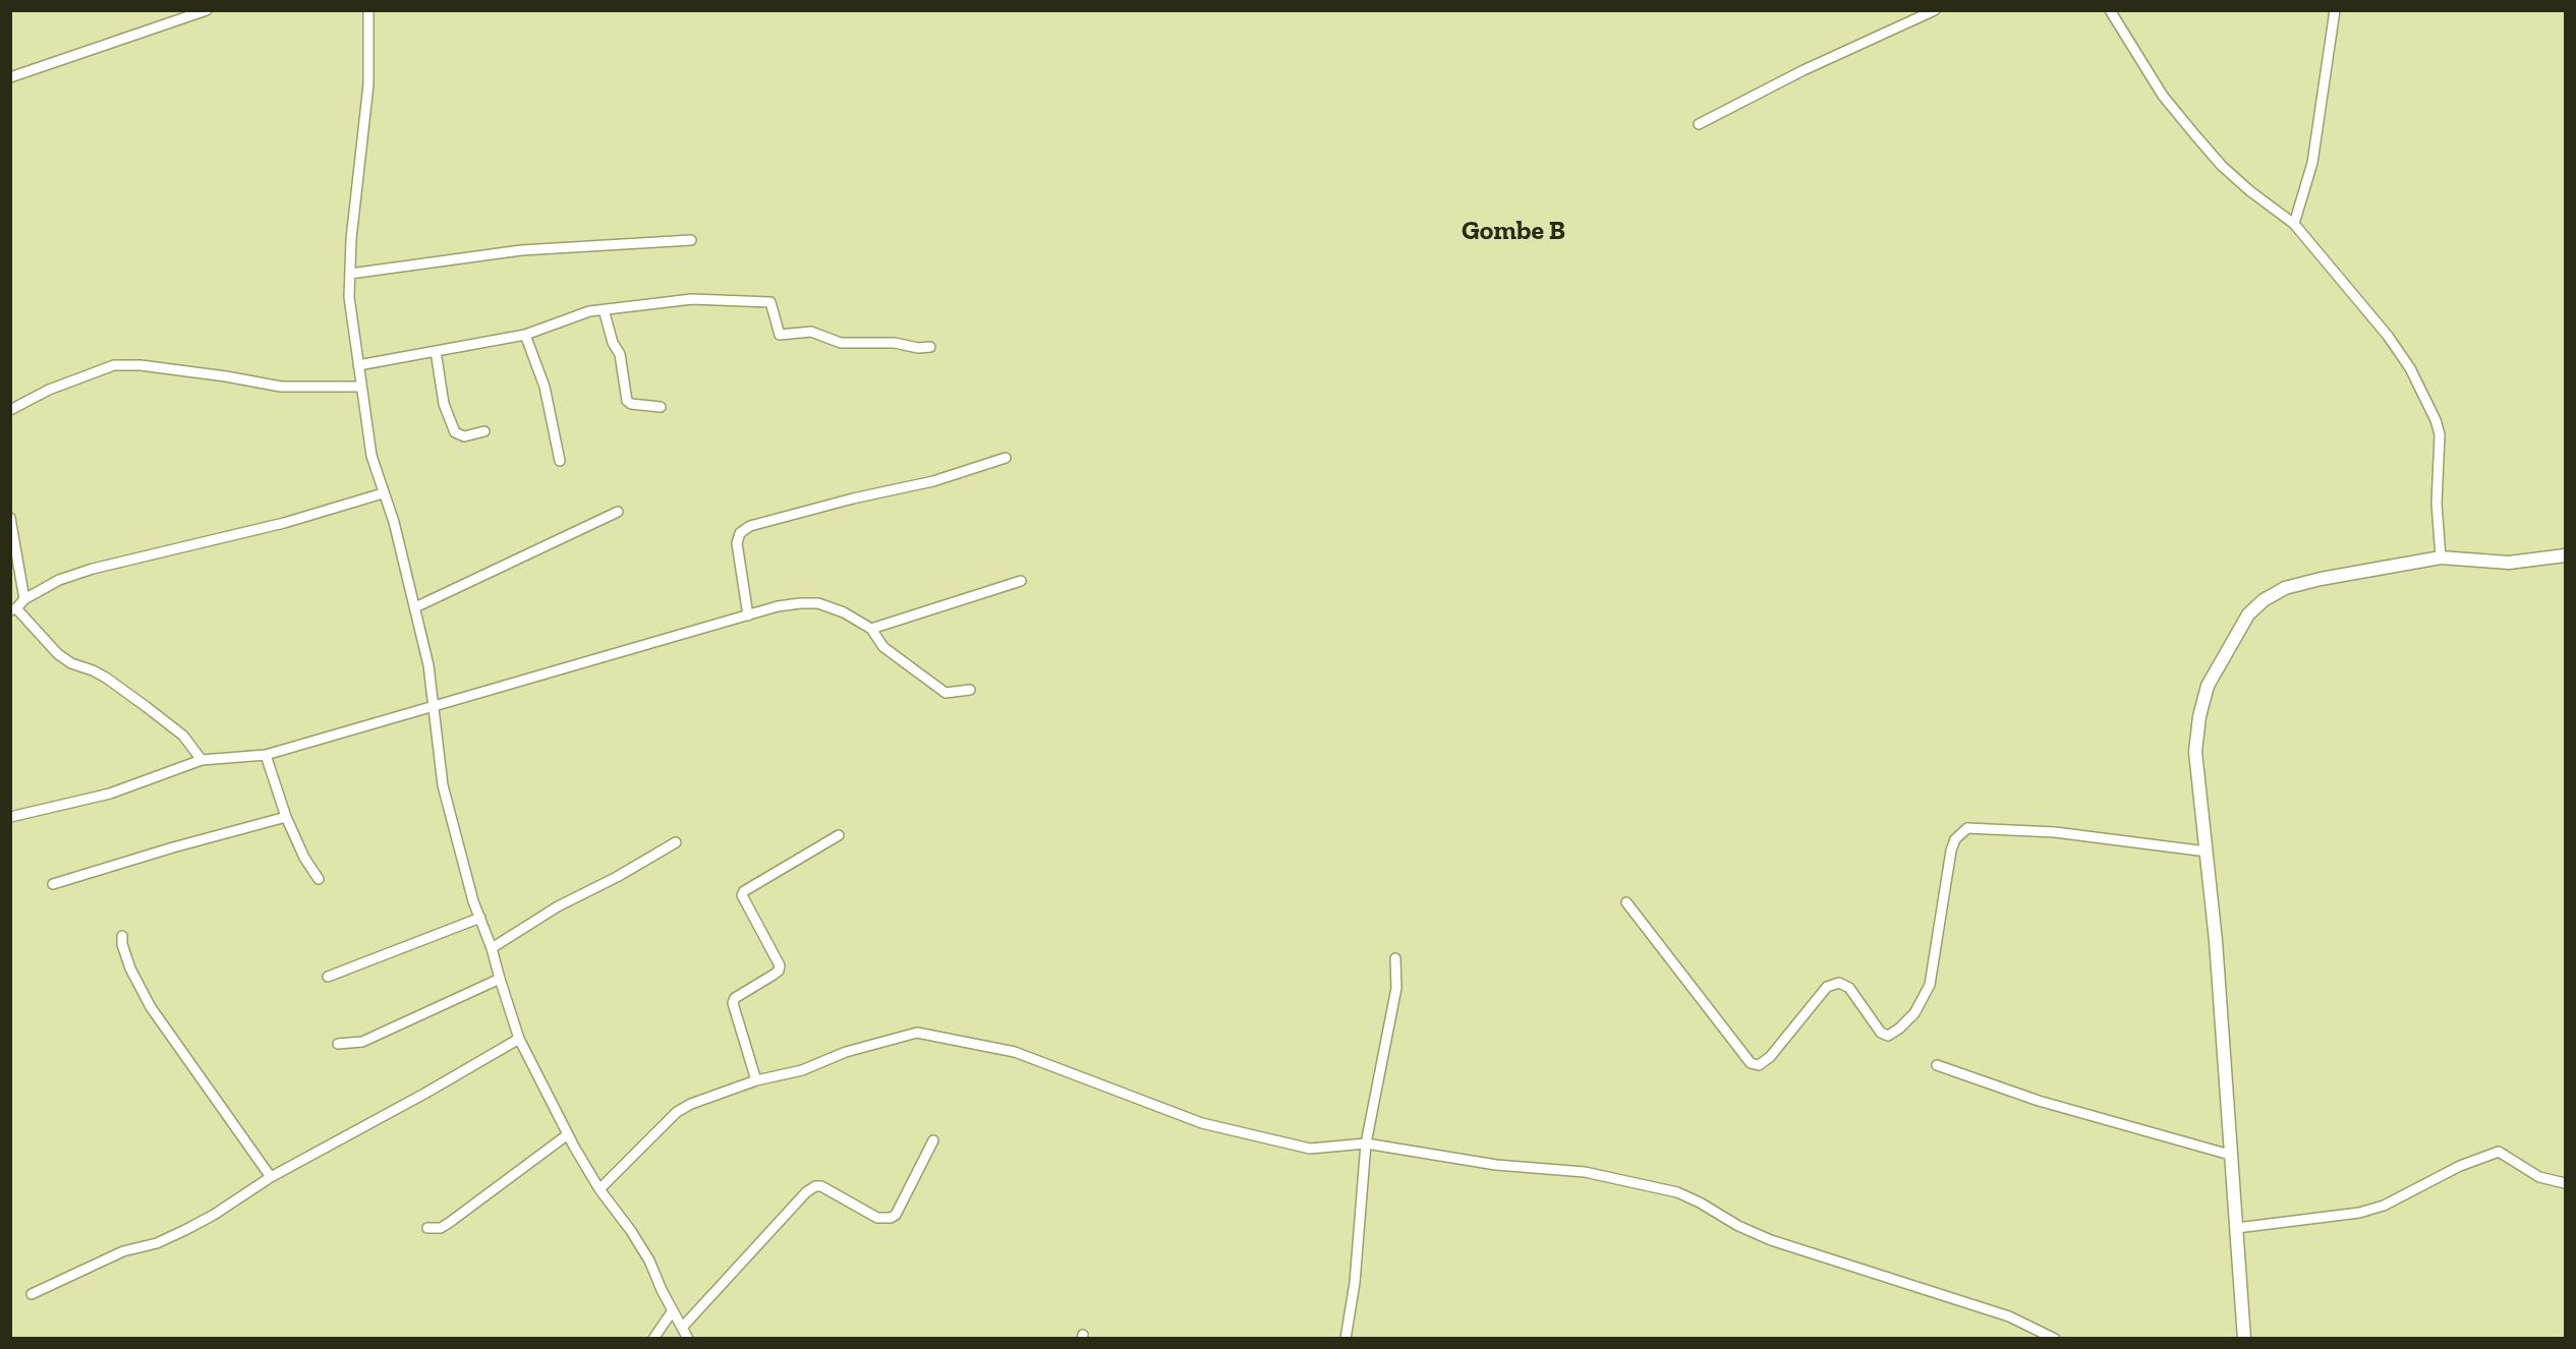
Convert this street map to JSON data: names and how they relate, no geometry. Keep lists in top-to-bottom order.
{
  "districts": ["Gombe B"]
}
